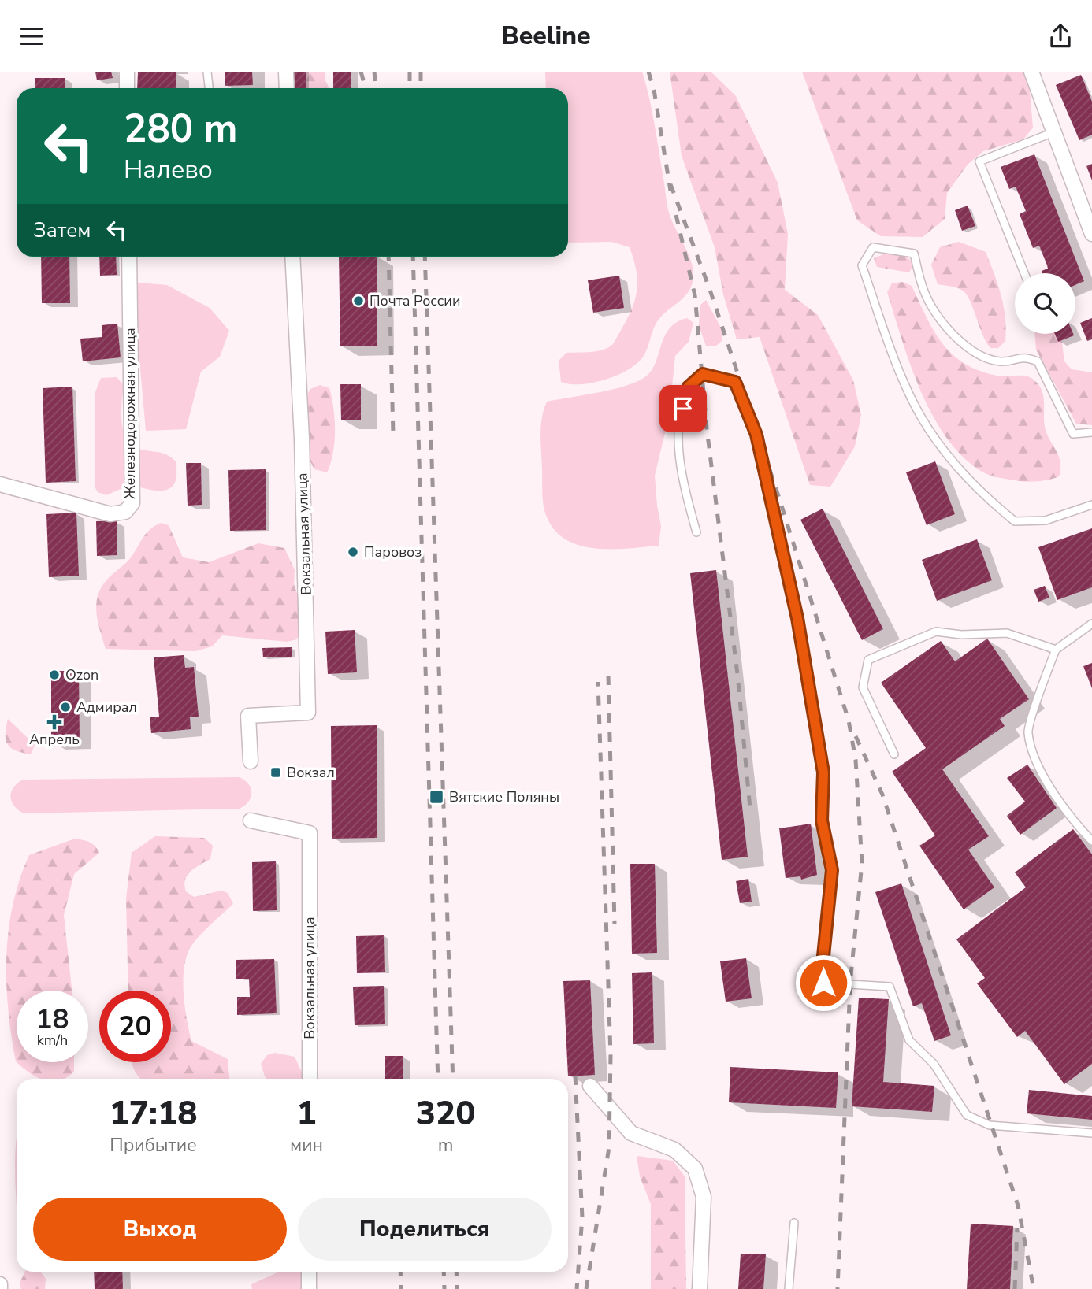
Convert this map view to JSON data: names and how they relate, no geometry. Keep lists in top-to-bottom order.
{
  "streets": {
    "street": ["Железнодорожная улица", "Вокзальная улица"]
  },
  "places": {
    "other": [
      "Почта России",
      "Паровоз",
      "Ozon",
      "Адмирал"
    ],
    "health": ["Апрель"],
    "transit": ["Вокзал", "Вятские Поляны"]
  },
  "page": {
    "header": "Beeline",
    "turn": ["280 m", "Налево"],
    "then": "Затем",
    "speed": "18 km/h",
    "limit": "20",
    "eta": [
      "17:18",
      "Прибытие",
      "1",
      "мин",
      "320",
      "m"
    ],
    "buttons": ["Выход", "Поделиться"]
  }
}
